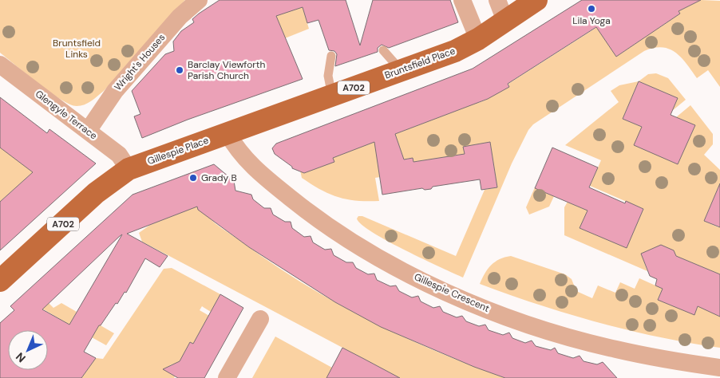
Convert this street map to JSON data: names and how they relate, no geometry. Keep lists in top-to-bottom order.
{
  "streets": {
    "main road": ["Bruntsfield Place", "A702", "Gillespie Place"],
    "street": ["Wright's Houses", "Glengyle Terrace", "Gillespie Crescent"]
  },
  "crossings": [
    ["Wright's Houses", "Glengyle Terrace"],
    ["Bruntsfield Place", "Gillespie Place"],
    ["Bruntsfield Place", "Gillespie Crescent"],
    ["A702", "Glengyle Terrace"],
    ["A702", "Gillespie Place"],
    ["Glengyle Terrace", "Gillespie Place"],
    ["Gillespie Place", "Gillespie Crescent"]
  ],
  "parks": ["Bruntsfield Links"],
  "places": ["Lila Yoga", "Barclay Viewforth Parish Church", "Grady B"],
  "north": "bottom left"
}
